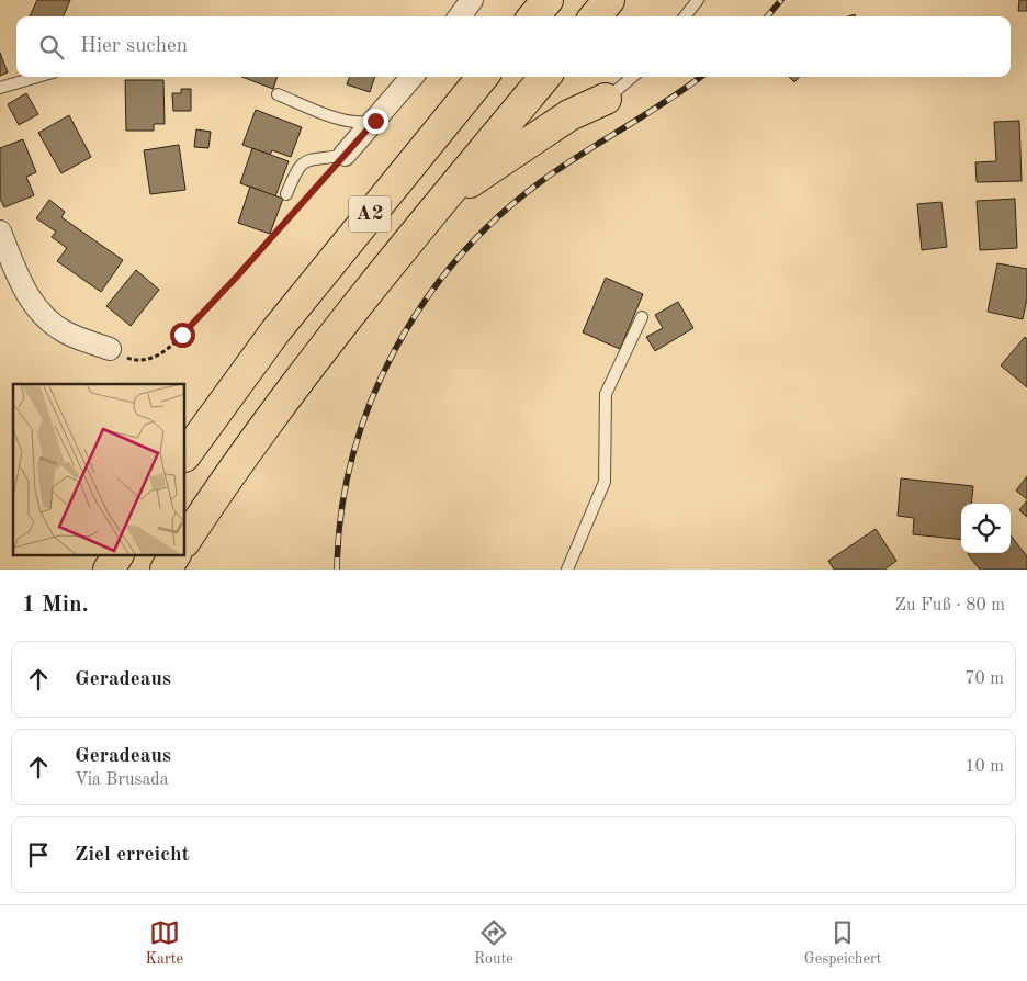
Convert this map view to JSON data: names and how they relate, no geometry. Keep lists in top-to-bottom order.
{
  "streets": {
    "highway": ["A2"]
  },
  "page": {
    "search": "Hier suchen",
    "heading": ["1 Min.", "Zu Fuß · 80 m"],
    "list": [
      ["Geradeaus", "70 m"],
      ["Geradeaus", "Via Brusada", "10 m"],
      "Ziel erreicht"
    ],
    "nav": ["Karte", "Route", "Gespeichert"]
  }
}
